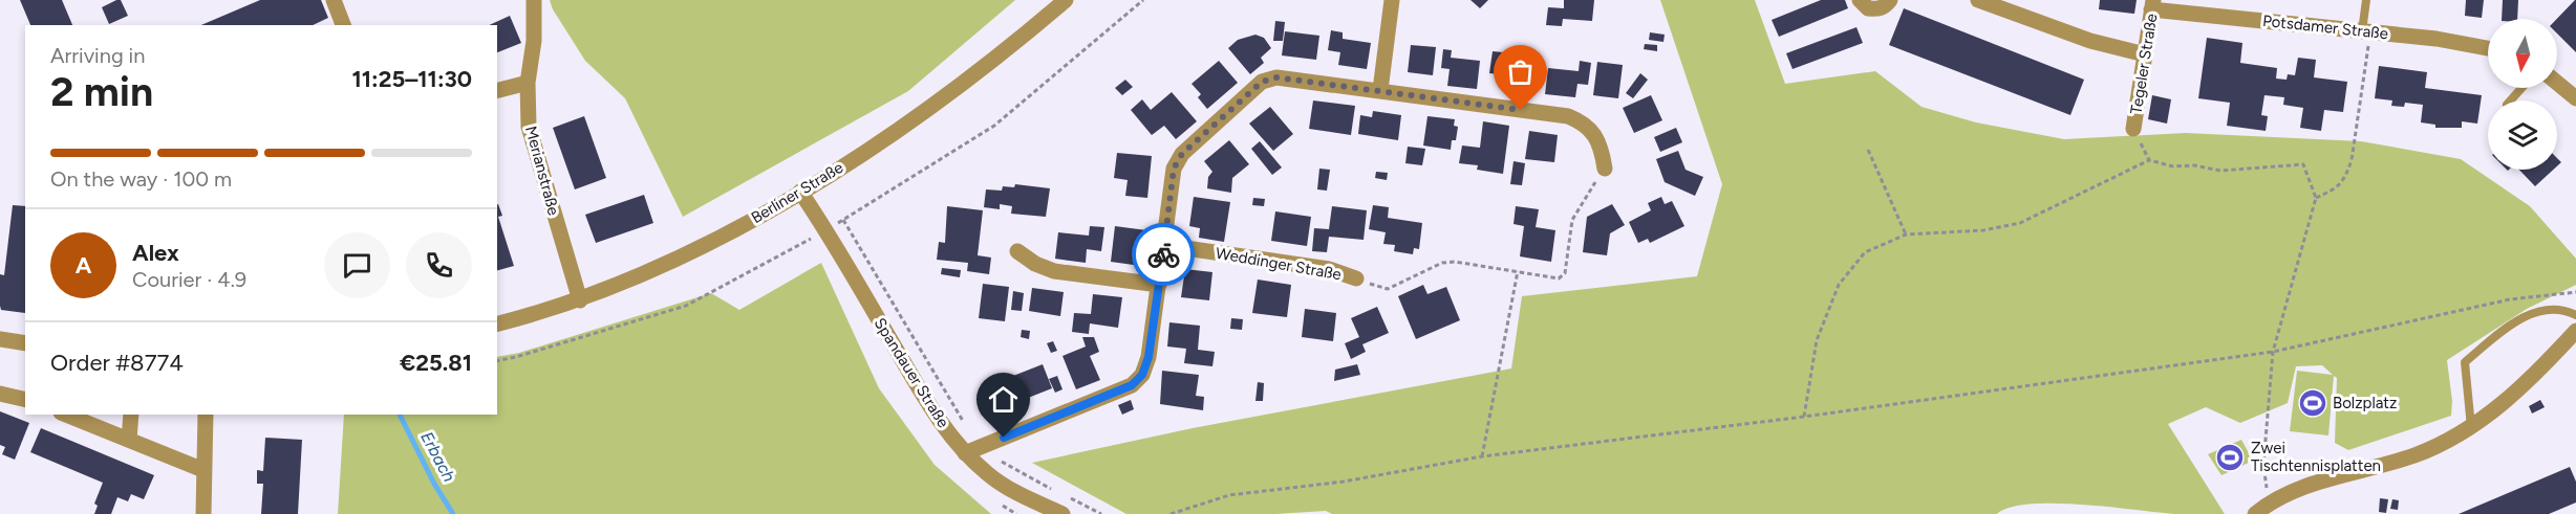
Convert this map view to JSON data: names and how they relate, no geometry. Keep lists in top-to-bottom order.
{
  "streets": {
    "street": [
      "Potsdamer Straße",
      "Tegeler Straße",
      "Merianstraße",
      "Berliner Straße",
      "Weddinger Straße",
      "Spandauer Straße"
    ]
  },
  "crossings": [
    ["Potsdamer Straße", "Tegeler Straße"],
    ["Merianstraße", "Berliner Straße"],
    ["Berliner Straße", "Spandauer Straße"]
  ],
  "water": ["Erbach"],
  "places": {
    "sports": ["Bolzplatz", "Zwei Tischtennisplatten"]
  },
  "north": "bottom",
  "page": {
    "heading": ["2 min", "Arriving in", "11:25–11:30"],
    "panel": [
      "Alex",
      "Courier · 4.9",
      "Order #8774",
      "€25.81"
    ],
    "bar": "On the way · 100 m",
    "round": "A"
  }
}
